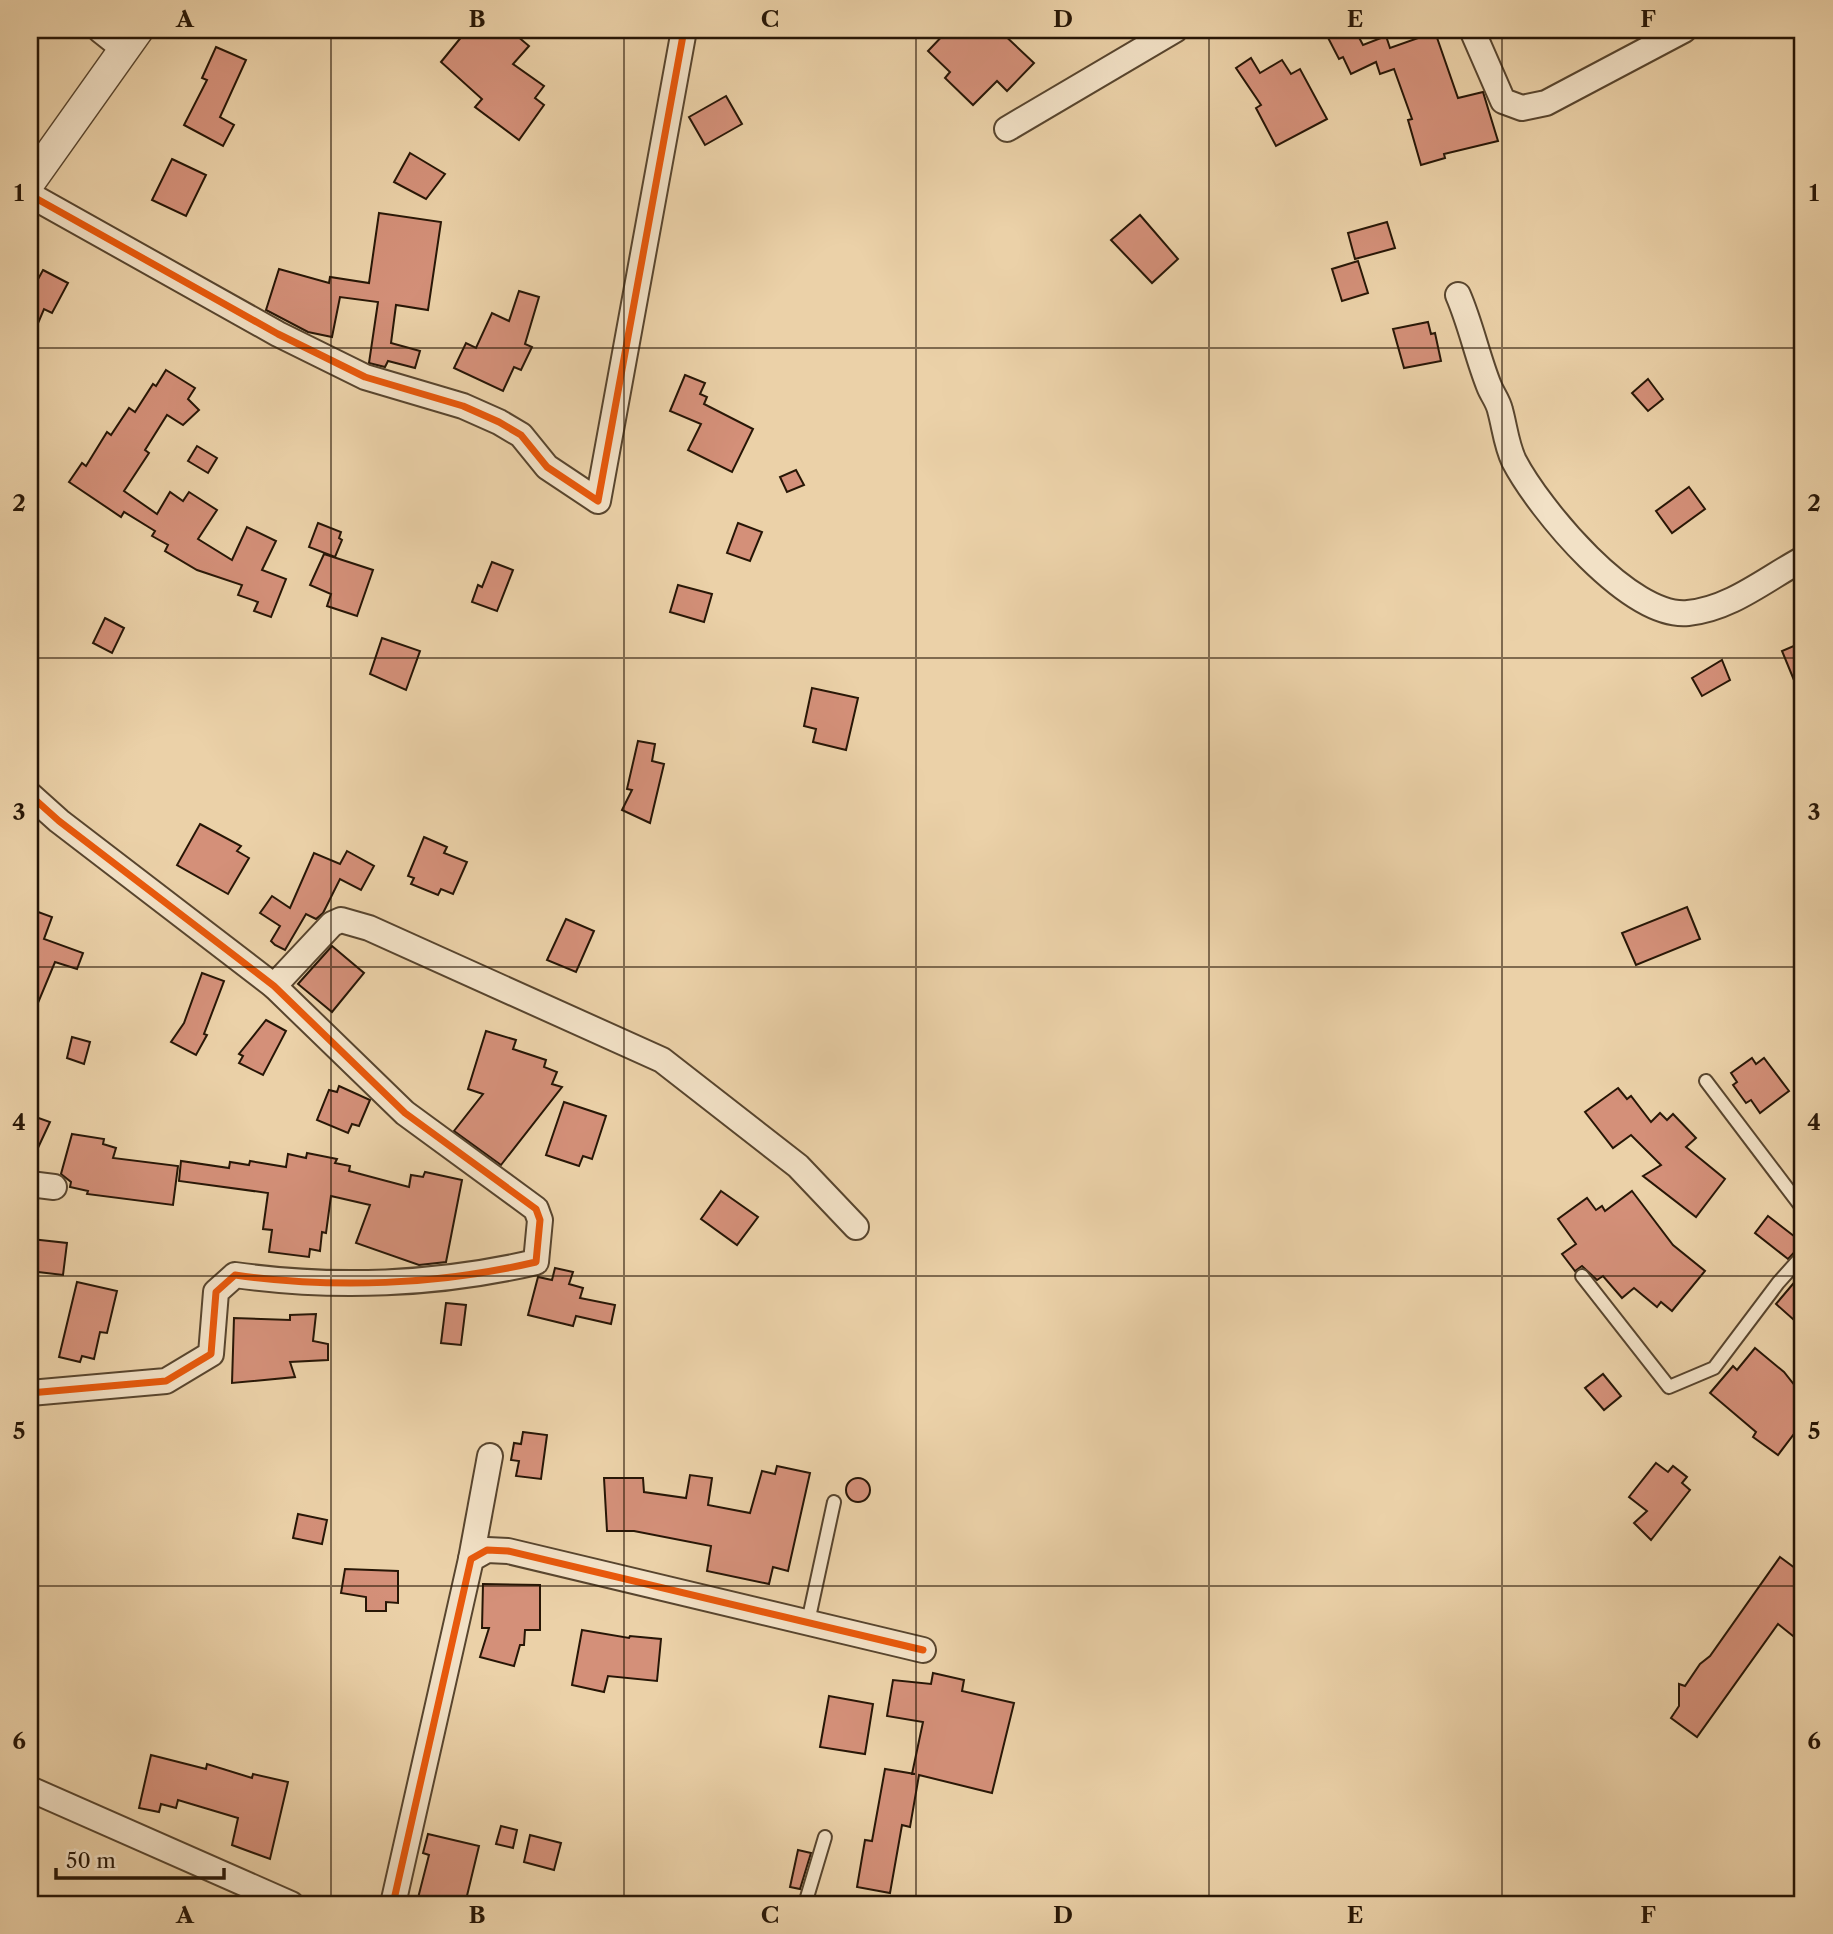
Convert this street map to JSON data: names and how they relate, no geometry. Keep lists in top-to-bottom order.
{
  "scale_bar": "50 m",
  "grid": {
    "columns": [
      "A",
      "B",
      "C",
      "D",
      "E",
      "F"
    ],
    "rows": [
      "1",
      "2",
      "3",
      "4",
      "5",
      "6"
    ]
  }
}
